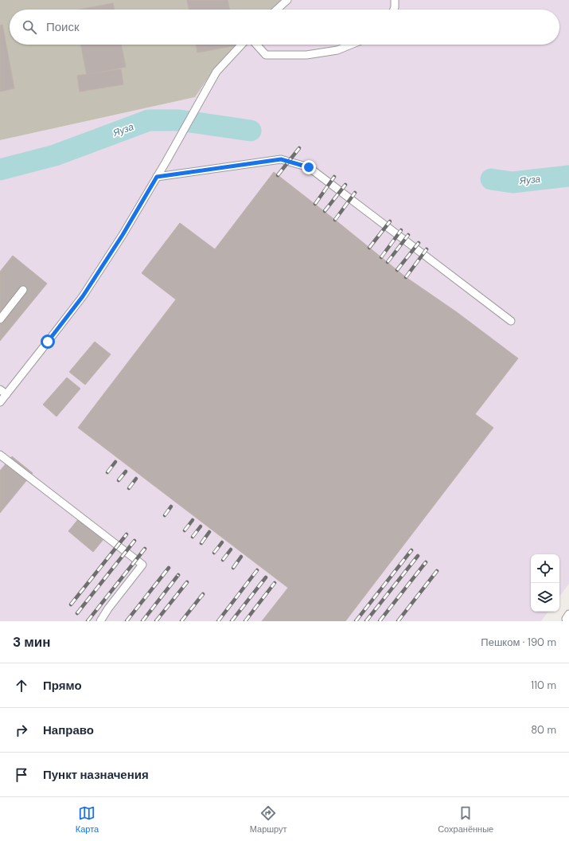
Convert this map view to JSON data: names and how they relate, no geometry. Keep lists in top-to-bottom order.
{
  "water": ["Яуза"],
  "page": {
    "search": "Поиск",
    "heading": ["3 мин", "Пешком · 190 m"],
    "list": [
      ["Прямо", "110 m"],
      ["Направо", "80 m"],
      "Пункт назначения"
    ],
    "nav": ["Карта", "Маршрут", "Сохранённые"]
  }
}
